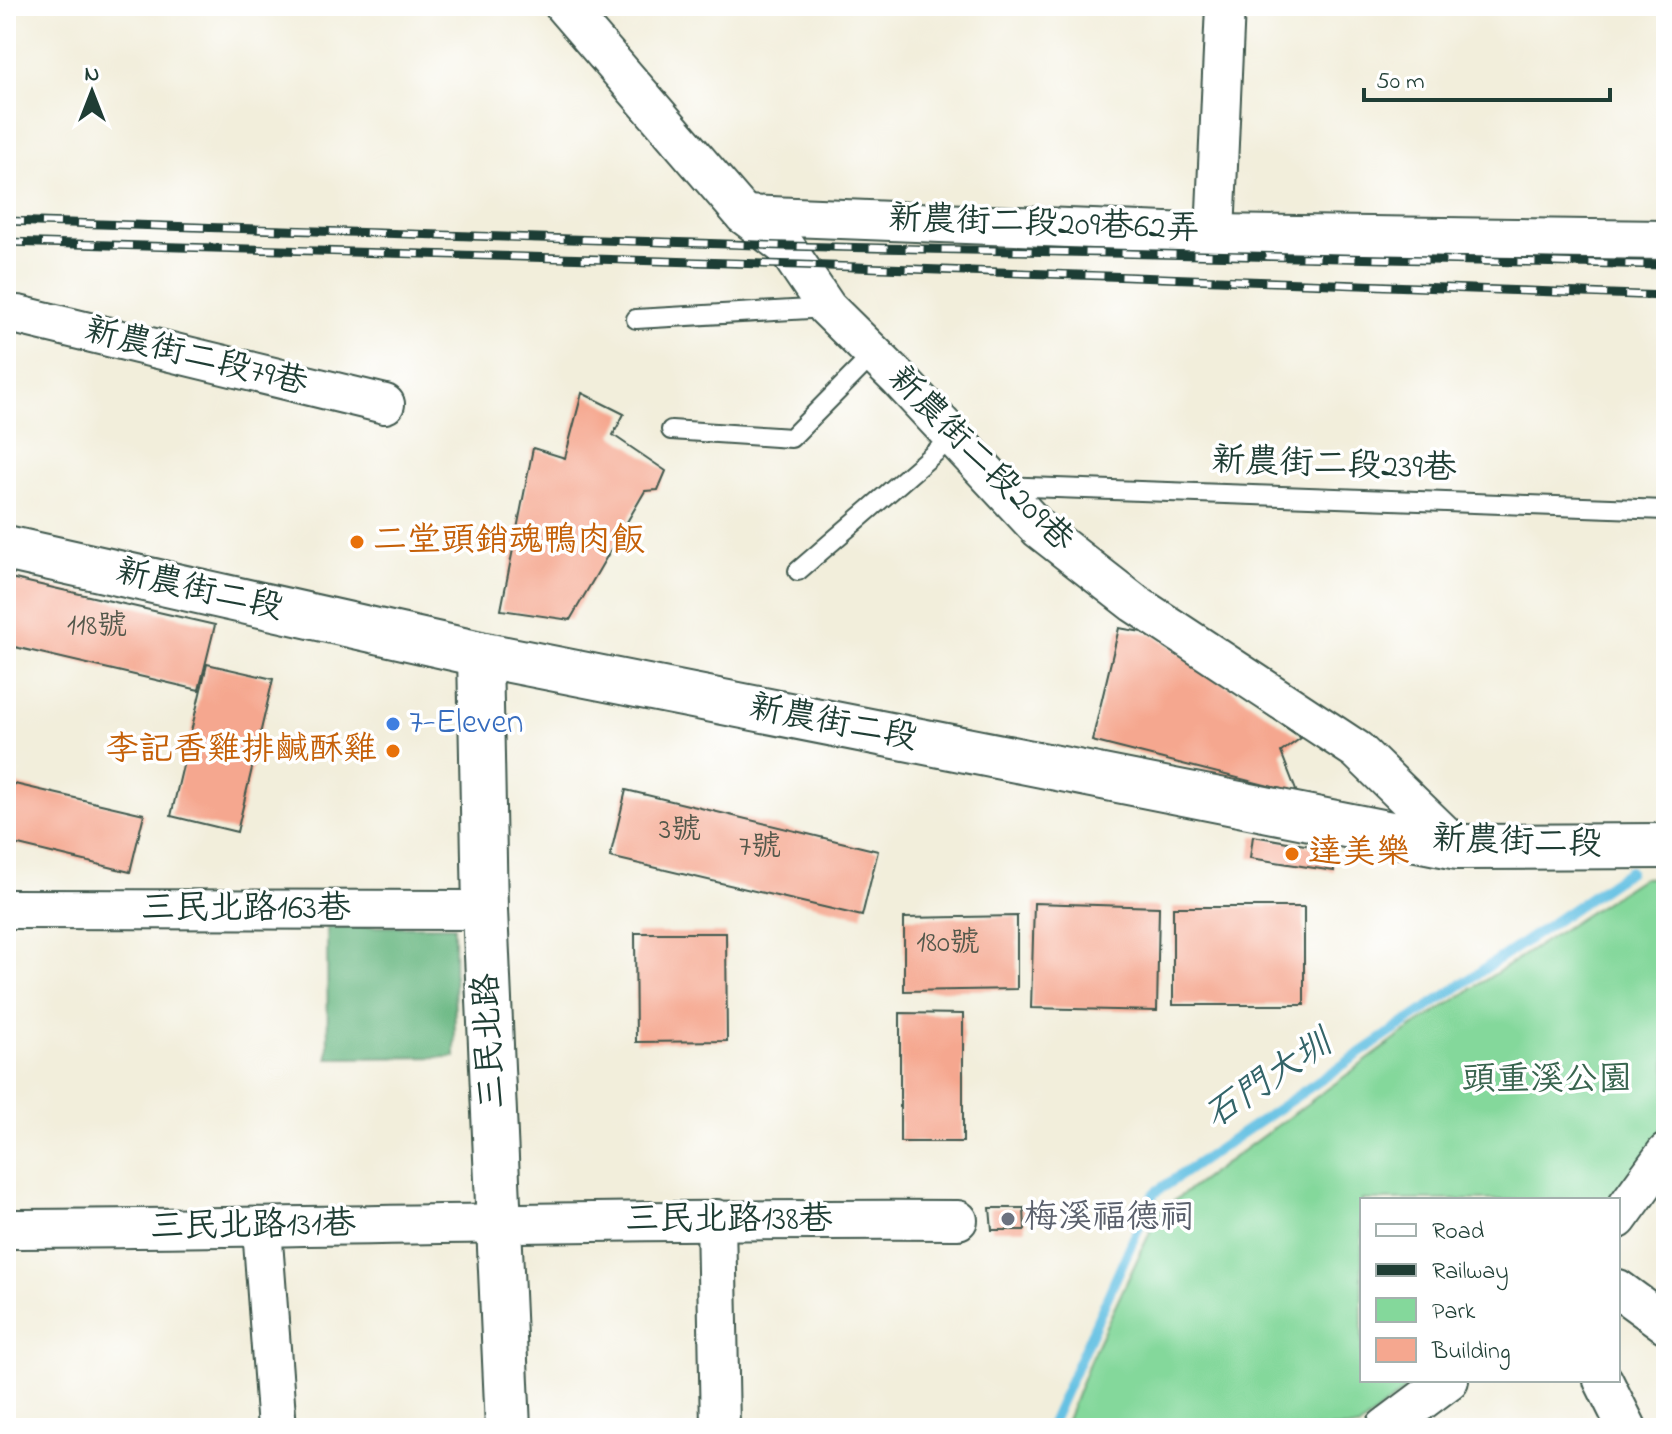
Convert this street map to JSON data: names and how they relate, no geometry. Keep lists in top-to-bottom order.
{
  "streets": {
    "street": [
      "新農街二段209巷62弄",
      "新農街二段79巷",
      "新農街二段209巷",
      "新農街二段",
      "三民北路163巷",
      "三民北路",
      "三民北路138巷",
      "三民北路131巷"
    ],
    "lane": ["新農街二段239巷"]
  },
  "crossings": [
    ["新農街二段209巷62弄", "新農街二段209巷"],
    ["新農街二段209巷", "新農街二段239巷"],
    ["新農街二段209巷", "新農街二段"],
    ["新農街二段", "三民北路"],
    ["三民北路163巷", "三民北路"],
    ["三民北路", "三民北路138巷"],
    ["三民北路", "三民北路131巷"],
    ["三民北路138巷", "三民北路131巷"]
  ],
  "water": ["石門大圳"],
  "parks": ["頭重溪公園"],
  "places": [
    "二堂頭銷魂鴨肉飯",
    "7-Eleven",
    "李記香雞排鹹酥雞",
    "達美樂",
    "梅溪福德祠"
  ],
  "house_numbers": [
    "118號",
    "3號",
    "7號",
    "180號"
  ],
  "legend": [
    "Road",
    "Railway",
    "Park",
    "Building"
  ],
  "scale_bar": "50 m",
  "north": "top"
}
